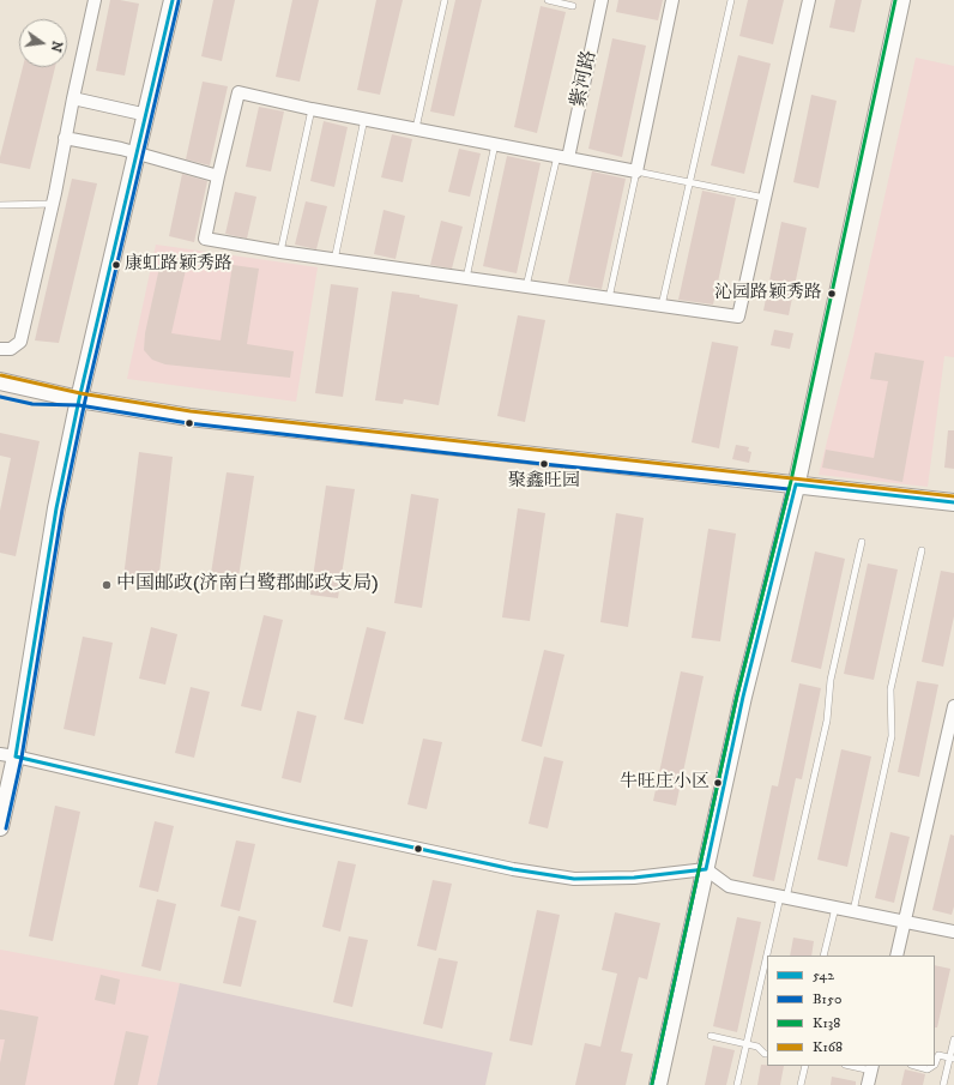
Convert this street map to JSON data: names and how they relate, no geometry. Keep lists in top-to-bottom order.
{
  "streets": {
    "street": ["紫河路"]
  },
  "places": [
    "康虹路颖秀路",
    "沁园路颖秀路",
    "聚鑫旺园",
    "中国邮政(济南白鹭郡邮政支局)",
    "牛旺庄小区"
  ],
  "lines": [
    "transit line 542",
    "transit line K138",
    "transit line B150",
    "transit line K168"
  ],
  "legend": [
    "542",
    "B150",
    "K138",
    "K168"
  ],
  "north": "right"
}
